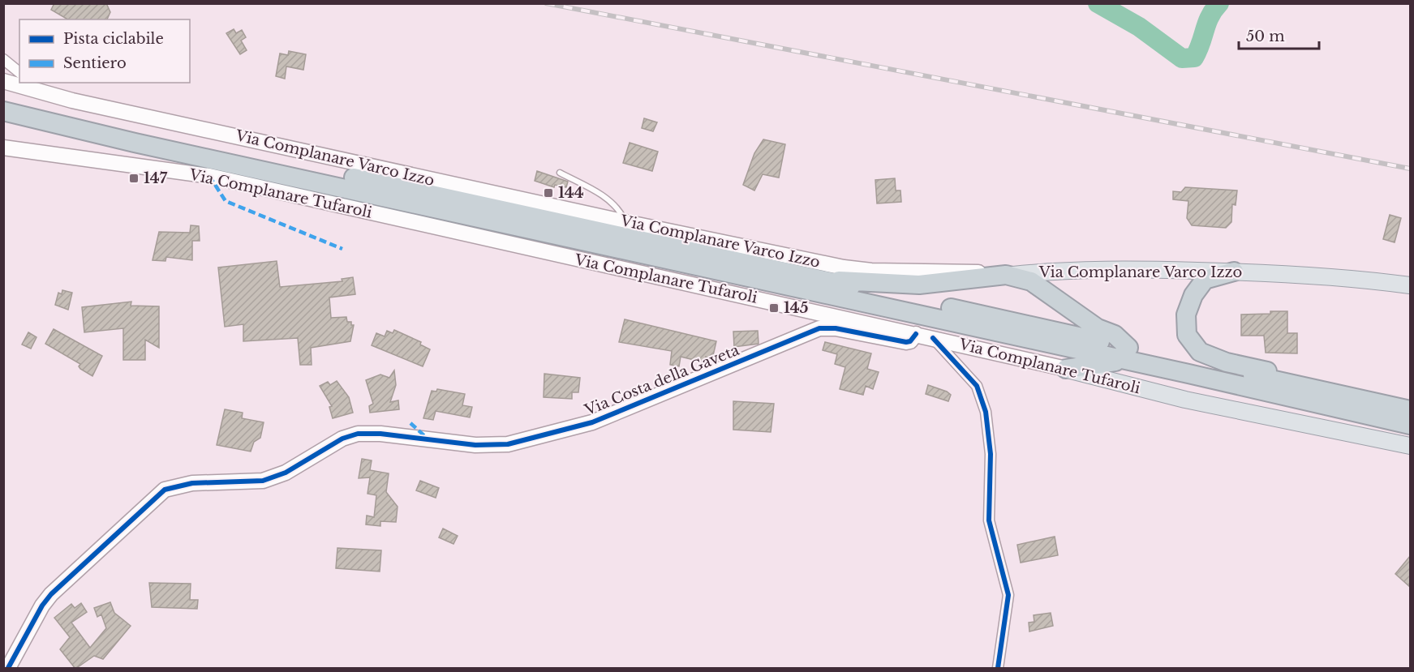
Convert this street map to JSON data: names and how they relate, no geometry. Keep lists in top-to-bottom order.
{
  "streets": {
    "main road": ["Via Complanare Varco Izzo", "Via Complanare Tufaroli", "Via Costa della Gaveta"]
  },
  "crossings": [
    ["Via Complanare Tufaroli", "Via Costa della Gaveta"]
  ],
  "places": {
    "transit": ["147", "144", "145"]
  },
  "legend": ["Pista ciclabile", "Sentiero"],
  "scale_bar": "50 m"
}
